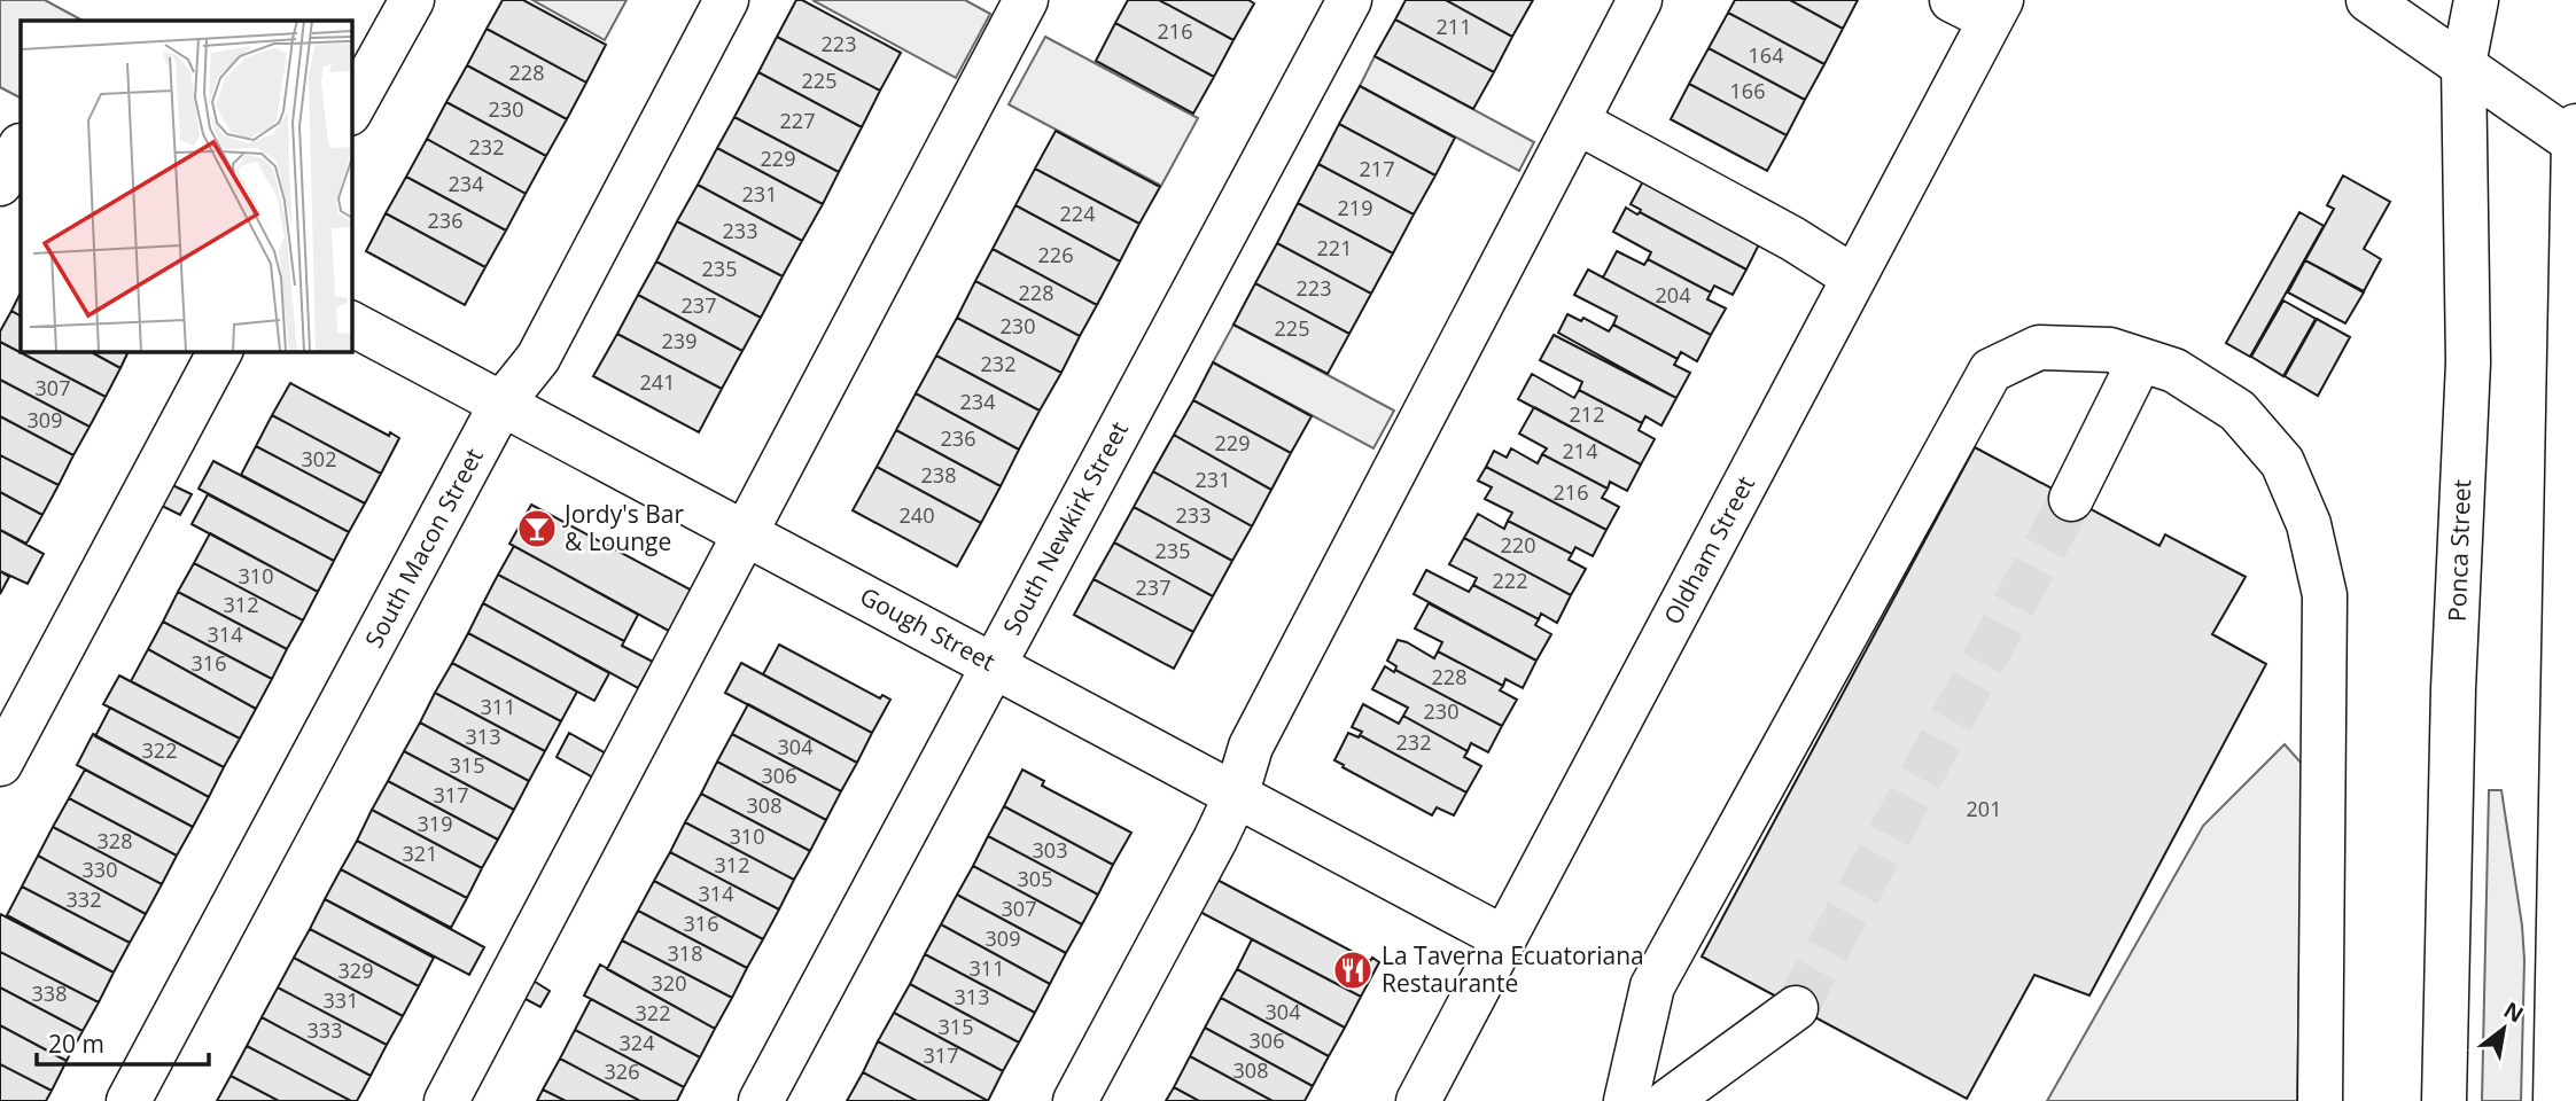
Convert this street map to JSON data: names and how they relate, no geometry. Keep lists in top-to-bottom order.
{
  "streets": {
    "street": [
      "South Newkirk Street",
      "South Macon Street",
      "Oldham Street",
      "Ponca Street",
      "Gough Street"
    ]
  },
  "crossings": [
    ["South Newkirk Street", "Gough Street"],
    ["South Macon Street", "Gough Street"],
    ["Oldham Street", "Gough Street"]
  ],
  "places": {
    "bar": ["Jordy's Bar & Lounge"],
    "restaurant": ["La Taverna Ecuatoriana Restaurante"]
  },
  "house_numbers": [
    "211",
    "216",
    "223",
    "164",
    "228",
    "225",
    "166",
    "230",
    "227",
    "232",
    "229",
    "217",
    "234",
    "231",
    "219",
    "224",
    "236",
    "233",
    "221",
    "226",
    "235",
    "223",
    "228",
    "204",
    "237",
    "230",
    "225",
    "239",
    "232",
    "241",
    "307",
    "234",
    "212",
    "309",
    "236",
    "229",
    "214",
    "302",
    "238",
    "231",
    "216",
    "240",
    "233",
    "220",
    "235",
    "310",
    "222",
    "237",
    "312",
    "314",
    "316",
    "228",
    "311",
    "230",
    "313",
    "232",
    "304",
    "322",
    "315",
    "306",
    "317",
    "308",
    "201",
    "319",
    "310",
    "328",
    "303",
    "321",
    "312",
    "330",
    "305",
    "314",
    "332",
    "307",
    "316",
    "309",
    "318",
    "311",
    "329",
    "320",
    "338",
    "313",
    "331",
    "304",
    "322",
    "315",
    "333",
    "306",
    "324",
    "317",
    "308",
    "326"
  ],
  "scale_bar": "20 m",
  "north": "top right"
}
